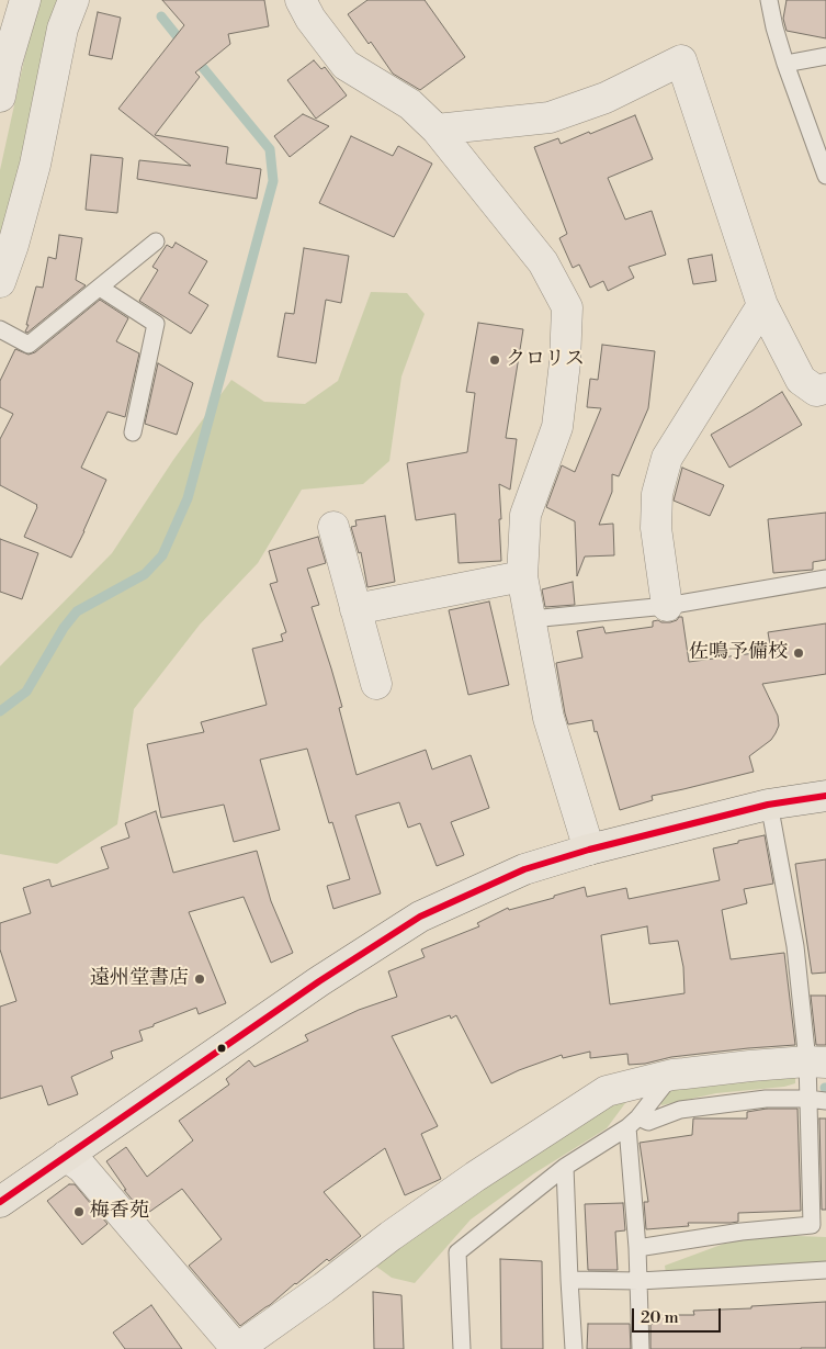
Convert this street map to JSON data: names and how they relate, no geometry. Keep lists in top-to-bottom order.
{
  "places": [
    "クロリス",
    "佐鳴予備校",
    "遠州堂書店",
    "梅香苑"
  ],
  "scale_bar": "20 m"
}
